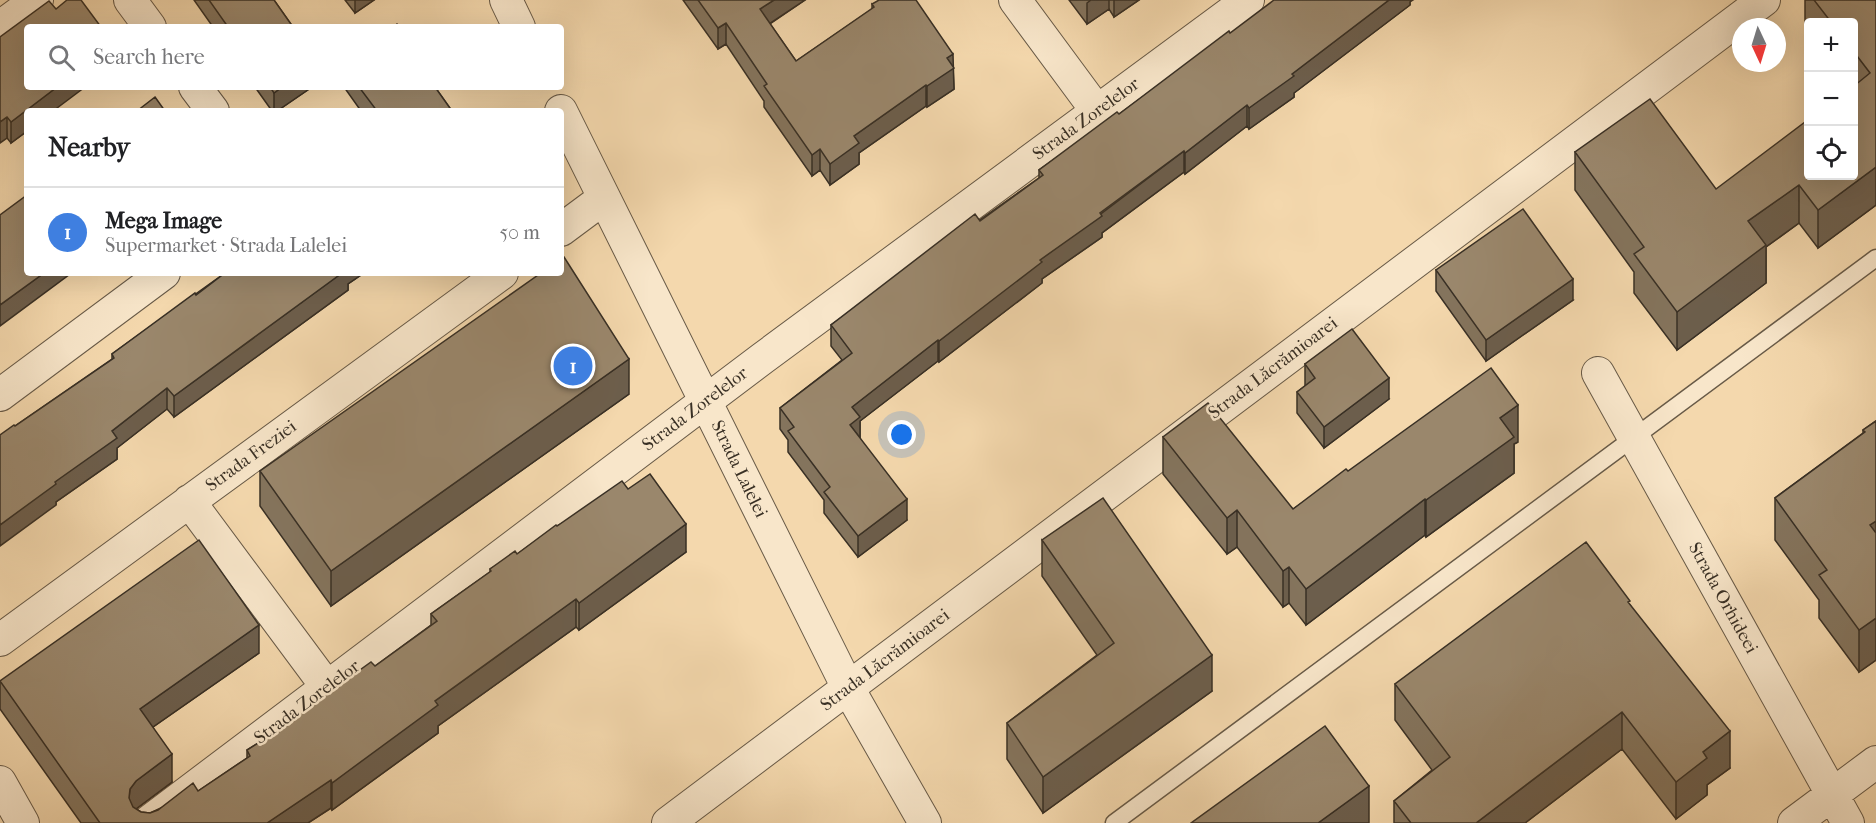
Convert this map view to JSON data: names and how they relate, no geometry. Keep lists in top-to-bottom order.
{
  "streets": {
    "street": [
      "Strada Zorelelor",
      "Strada Lăcrămioarei",
      "Strada Freziei",
      "Strada Lalelei",
      "Strada Orhideei"
    ]
  },
  "crossings": [
    ["Strada Zorelelor", "Strada Lalelei"],
    ["Strada Lăcrămioarei", "Strada Lalelei"]
  ],
  "north": "bottom",
  "page": {
    "map_buttons": ["+", "−"],
    "search": "Search here",
    "heading": "Nearby",
    "list": [
      {
        "mark": "1",
        "name": "Mega Image",
        "note": "Supermarket · Strada Lalelei",
        "value": "50 m"
      }
    ],
    "pins": "1"
  }
}
